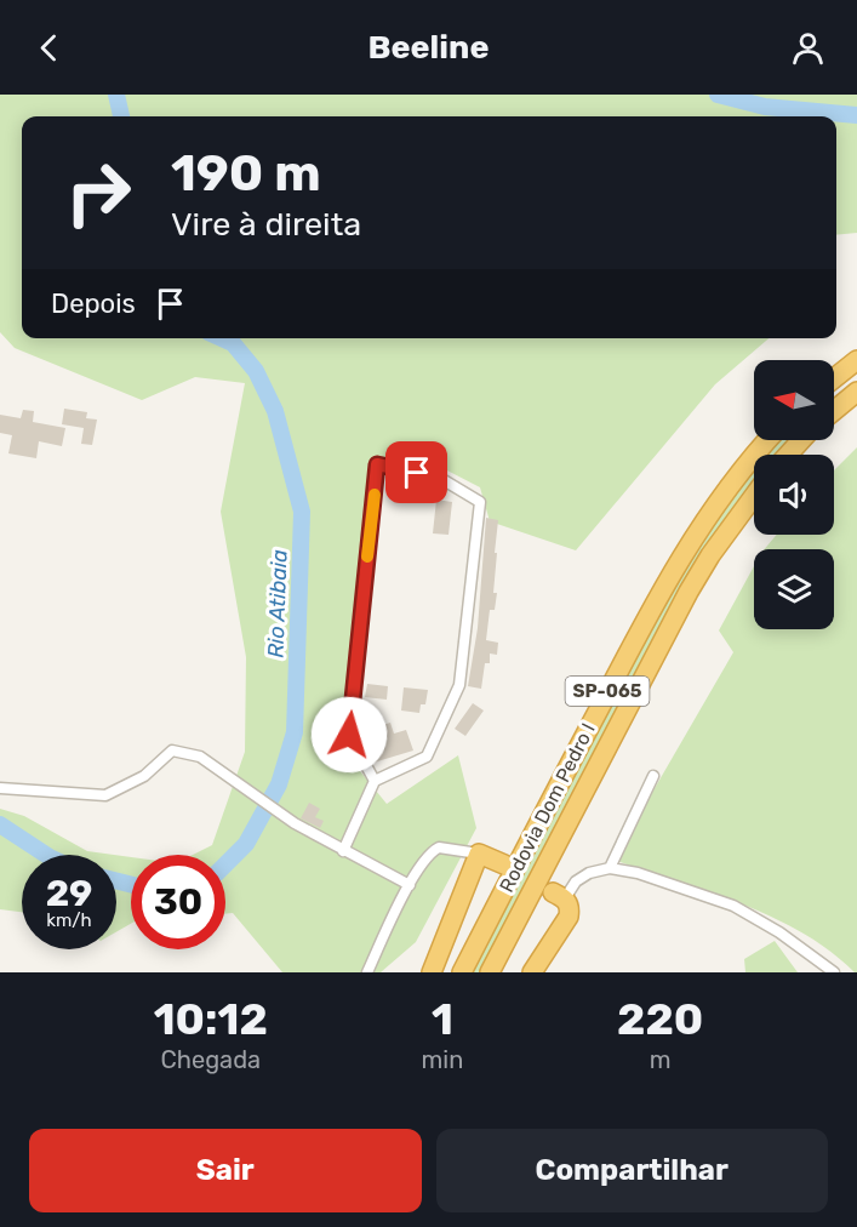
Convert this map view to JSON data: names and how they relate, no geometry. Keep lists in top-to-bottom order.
{
  "streets": {
    "highway": ["SP-065", "Rodovia Dom Pedro I"]
  },
  "water": ["Rio Atibaia"],
  "north": "left",
  "page": {
    "header": "Beeline",
    "turn": ["190 m", "Vire à direita"],
    "then": "Depois",
    "speed": "29 km/h",
    "limit": "30",
    "eta": [
      "10:12",
      "Chegada",
      "1",
      "min",
      "220",
      "m"
    ],
    "buttons": ["Sair", "Compartilhar"]
  }
}
